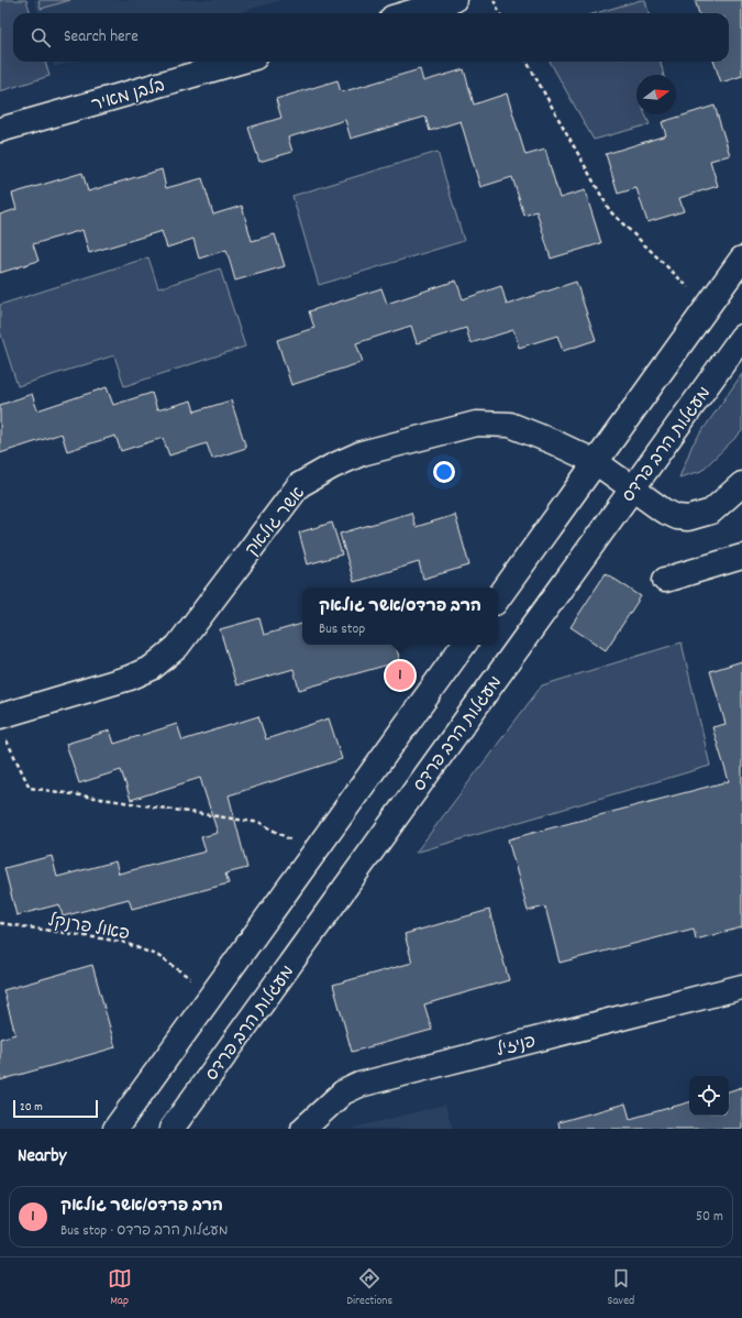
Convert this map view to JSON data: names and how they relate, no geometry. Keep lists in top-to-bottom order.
{
  "streets": {
    "street": [
      "בלבן מאיר",
      "מעגלות הרב פרדס",
      "אשר גולאק",
      "פניז'ל"
    ],
    "path": ["פאול פרנקל"]
  },
  "crossings": [
    ["מעגלות הרב פרדס", "אשר גולאק"]
  ],
  "scale_bar": "20 m",
  "north": "right",
  "page": {
    "search": "Search here",
    "popup": ["הרב פרדס/אשר גולאק", "Bus stop"],
    "pins": "1",
    "scale": "20 m",
    "heading": "Nearby",
    "list": [
      {
        "mark": "1",
        "name": "הרב פרדס/אשר גולאק",
        "note": "Bus stop · מעגלות הרב פרדס",
        "value": "50 m"
      }
    ],
    "nav": ["Map", "Directions", "Saved"]
  }
}
